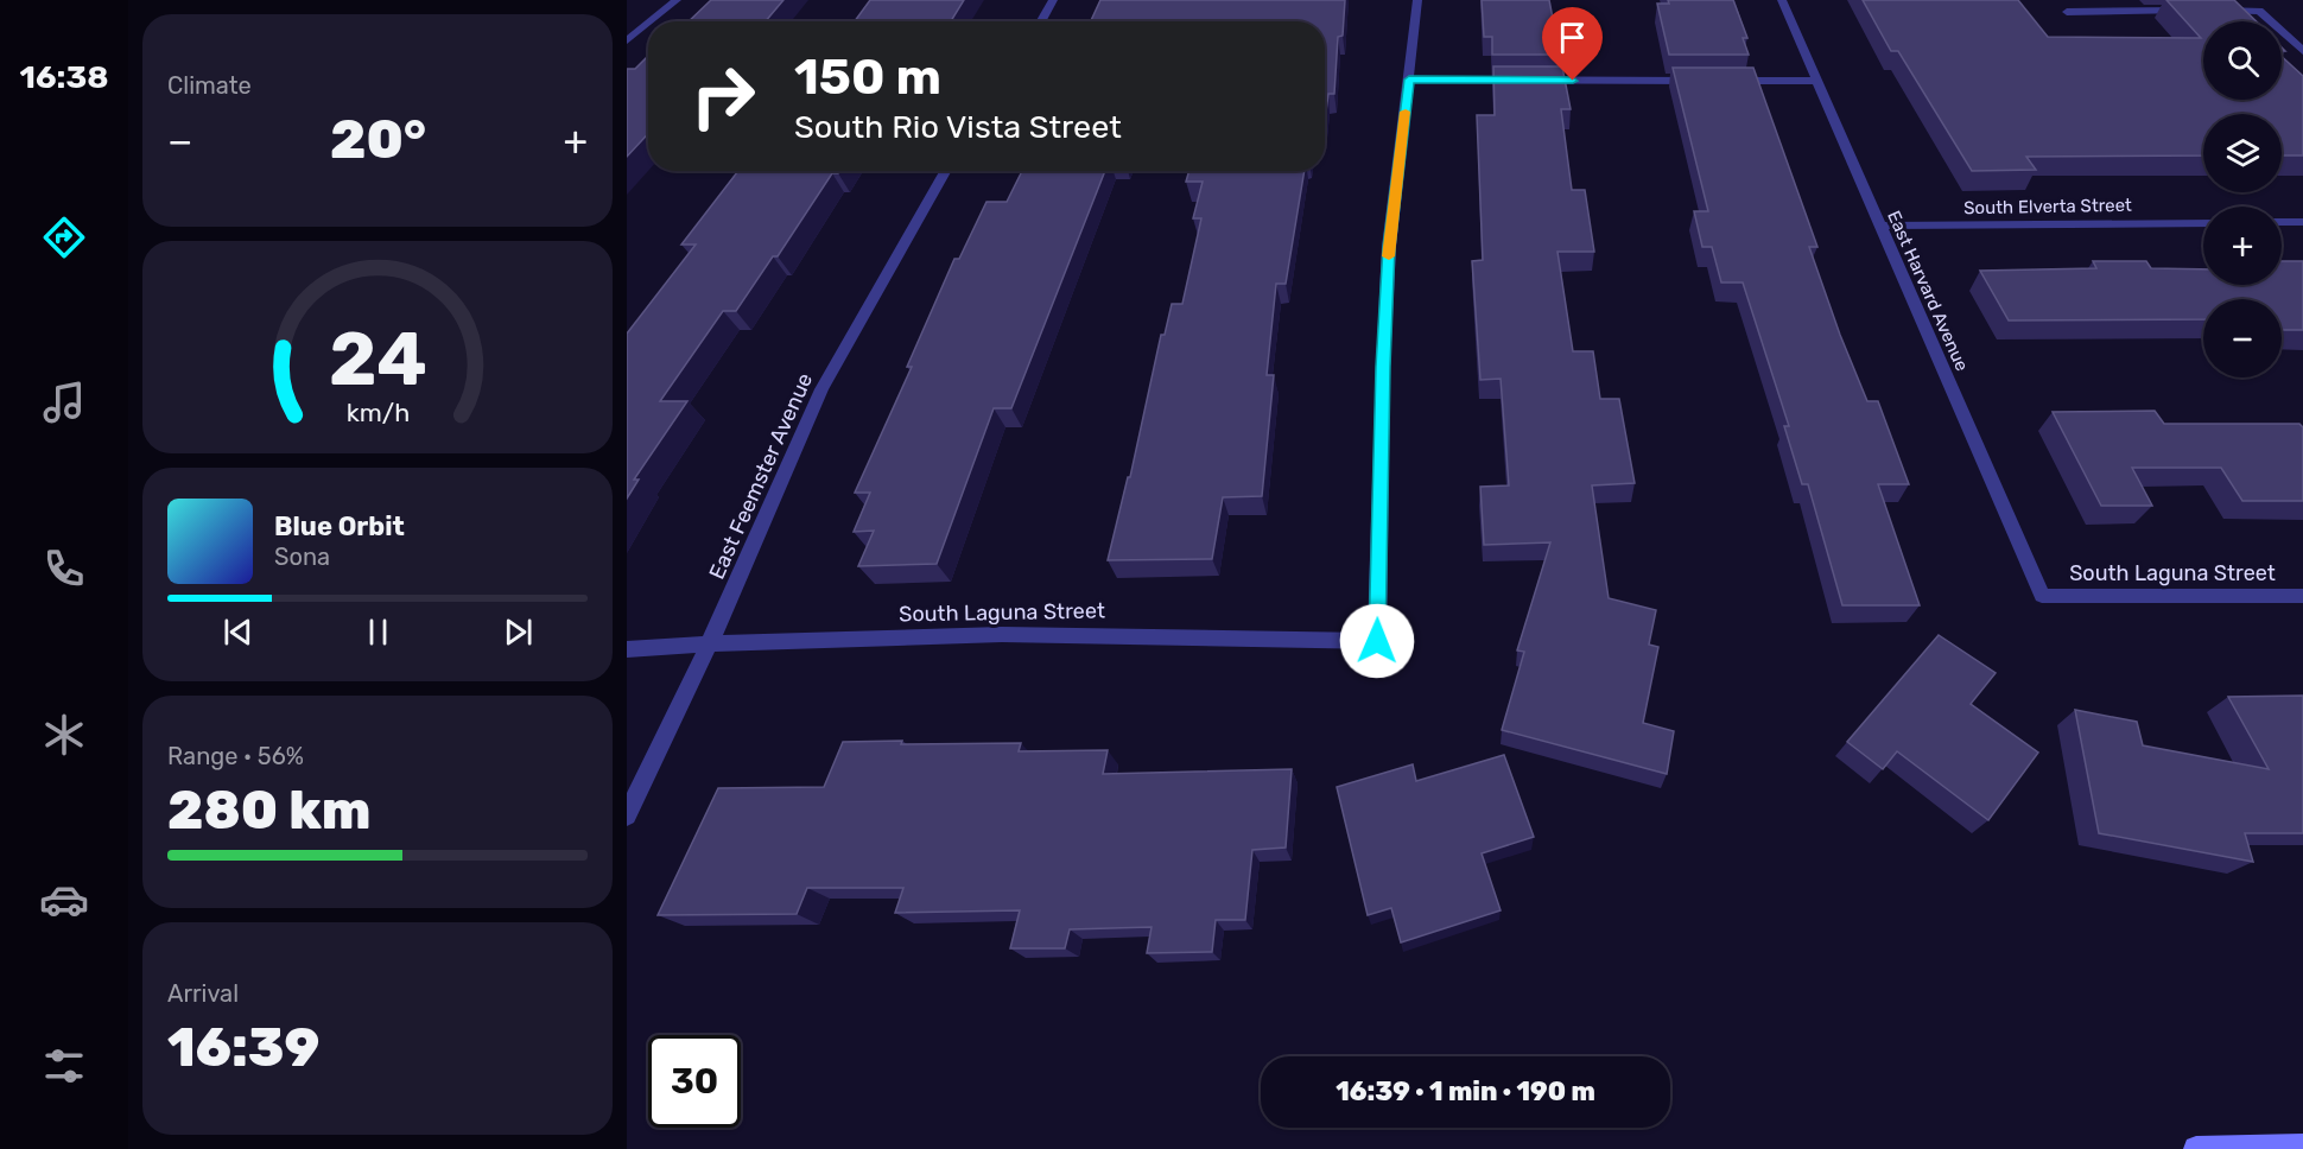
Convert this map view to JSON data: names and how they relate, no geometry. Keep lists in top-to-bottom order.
{
  "streets": {
    "street": [
      "South Elverta Street",
      "East Harvard Avenue",
      "East Feemster Avenue",
      "South Laguna Street"
    ]
  },
  "crossings": [
    ["South Elverta Street", "East Harvard Avenue"],
    ["East Harvard Avenue", "South Laguna Street"],
    ["East Feemster Avenue", "South Laguna Street"]
  ],
  "page": {
    "tabs": "16:38",
    "tile": [
      "Climate",
      ["Range · 56%", "280 km"],
      ["Arrival", "16:39"]
    ],
    "map_buttons": ["+", "−"],
    "turn": ["150 m", "South Rio Vista Street"],
    "heat": ["−", "20°", "+"],
    "song": ["Blue Orbit", "Sona"],
    "limit": "30",
    "trip": "16:39 · 1 min · 190 m",
    "gauge": ["24", "km/h"]
  }
}
